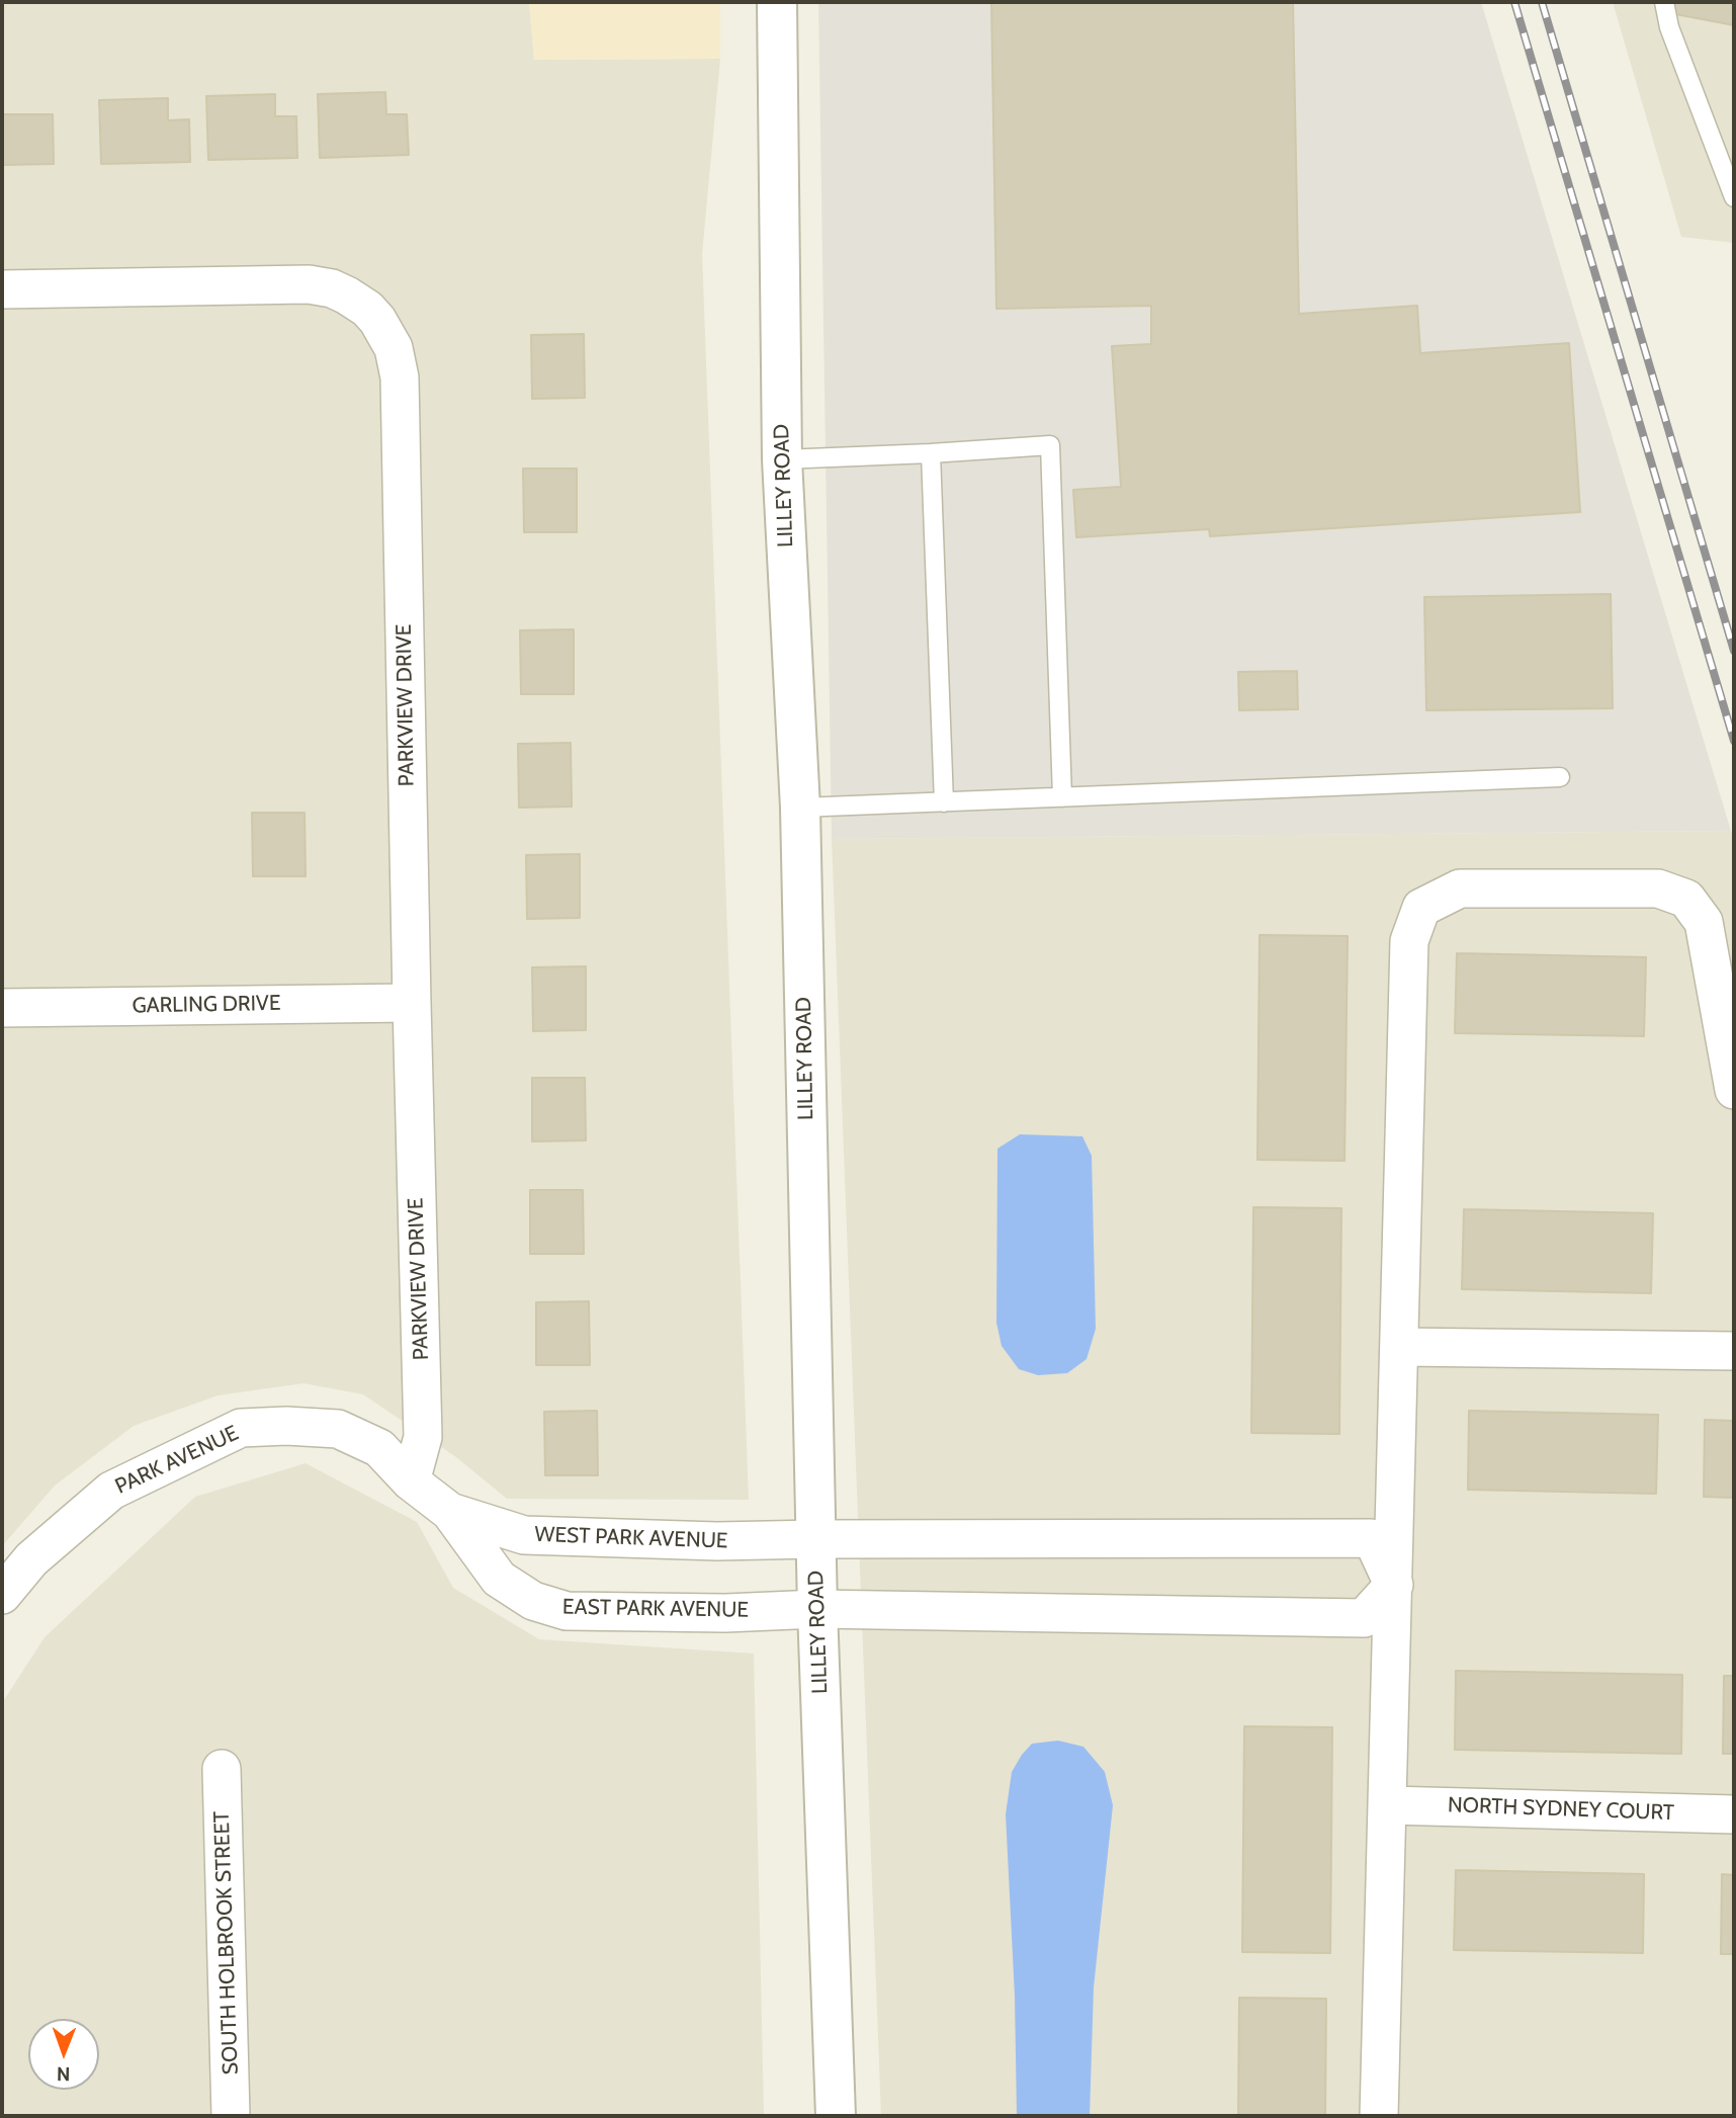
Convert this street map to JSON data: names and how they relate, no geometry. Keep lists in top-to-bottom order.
{
  "streets": {
    "street": [
      "LILLEY ROAD",
      "PARKVIEW DRIVE",
      "GARLING DRIVE",
      "PARK AVENUE",
      "WEST PARK AVENUE",
      "EAST PARK AVENUE",
      "NORTH SYDNEY COURT",
      "SOUTH HOLBROOK STREET"
    ]
  },
  "crossings": [
    ["LILLEY ROAD", "WEST PARK AVENUE"],
    ["LILLEY ROAD", "EAST PARK AVENUE"],
    ["PARKVIEW DRIVE", "GARLING DRIVE"],
    ["PARKVIEW DRIVE", "PARK AVENUE"],
    ["PARK AVENUE", "WEST PARK AVENUE"],
    ["PARK AVENUE", "EAST PARK AVENUE"],
    ["WEST PARK AVENUE", "EAST PARK AVENUE"]
  ],
  "north": "bottom"
}
